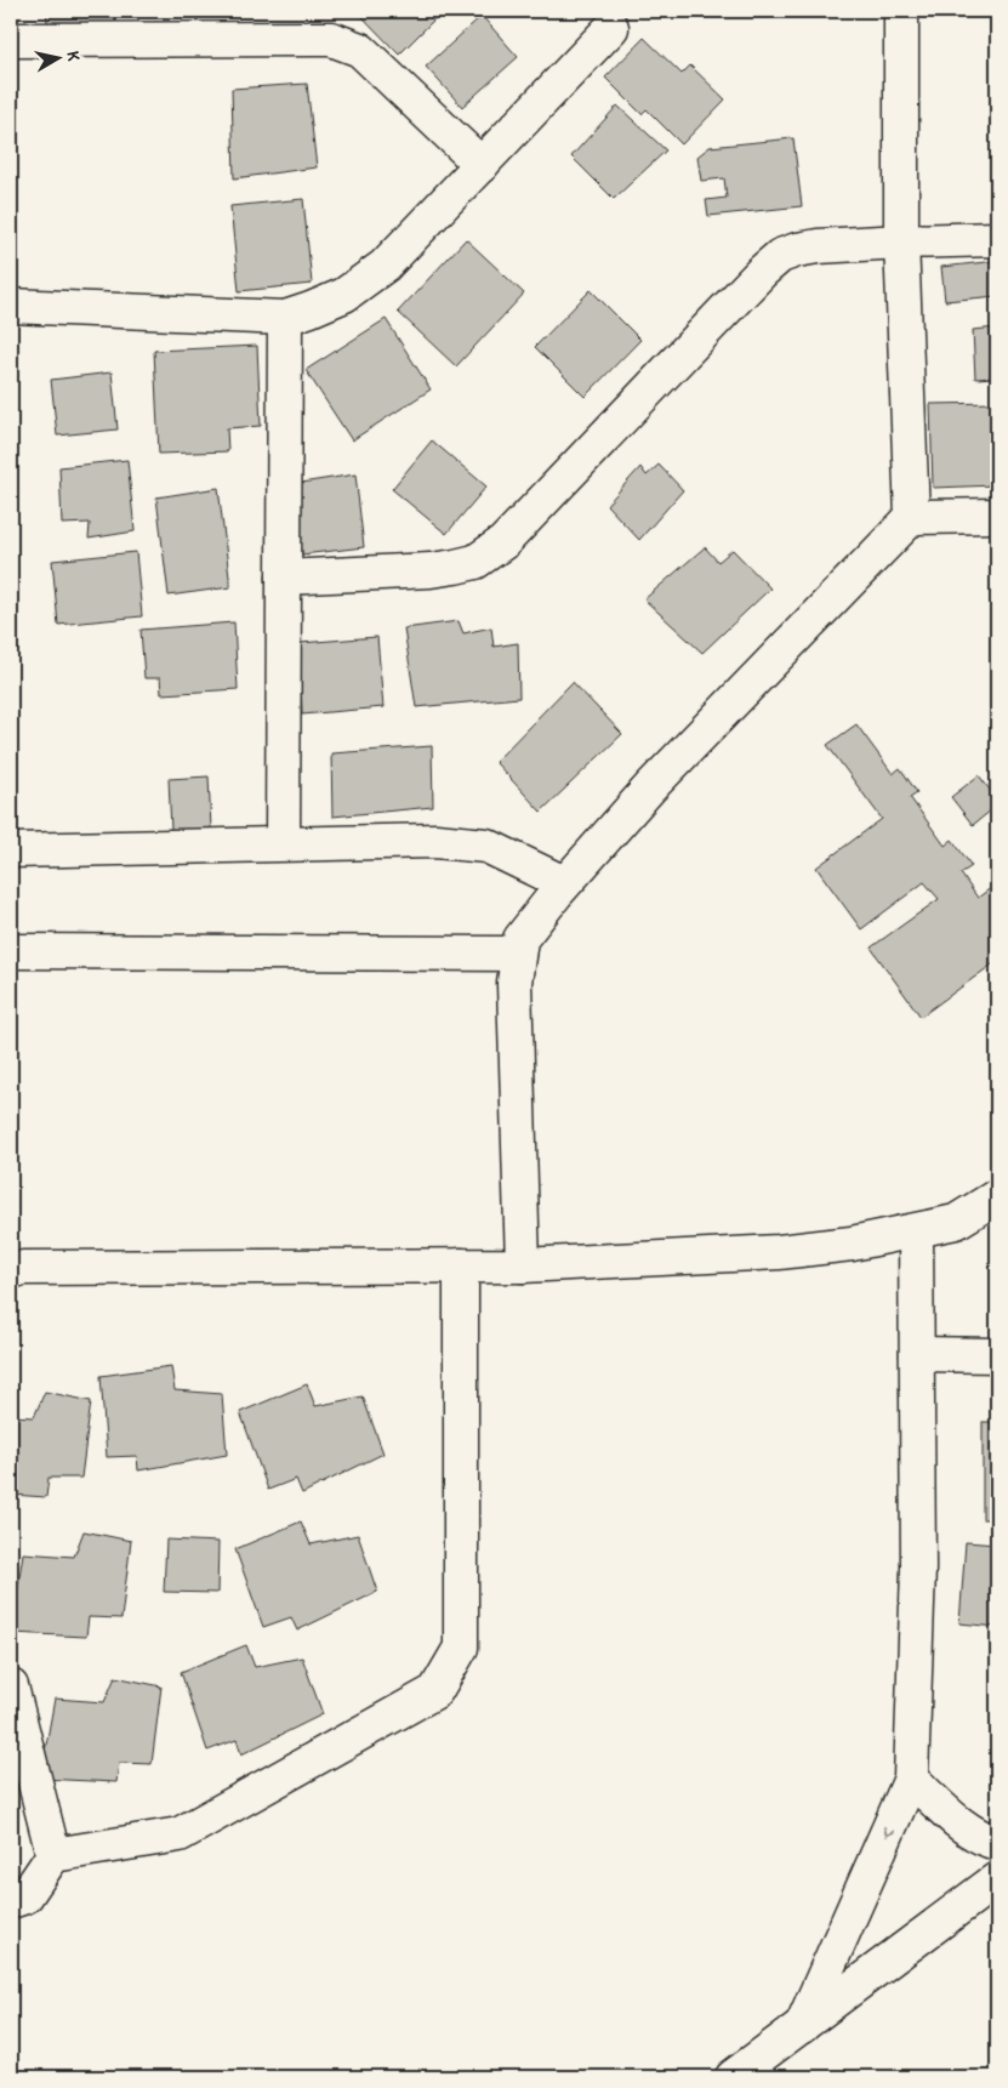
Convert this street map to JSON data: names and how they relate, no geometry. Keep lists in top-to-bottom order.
{
  "north": "right"
}
